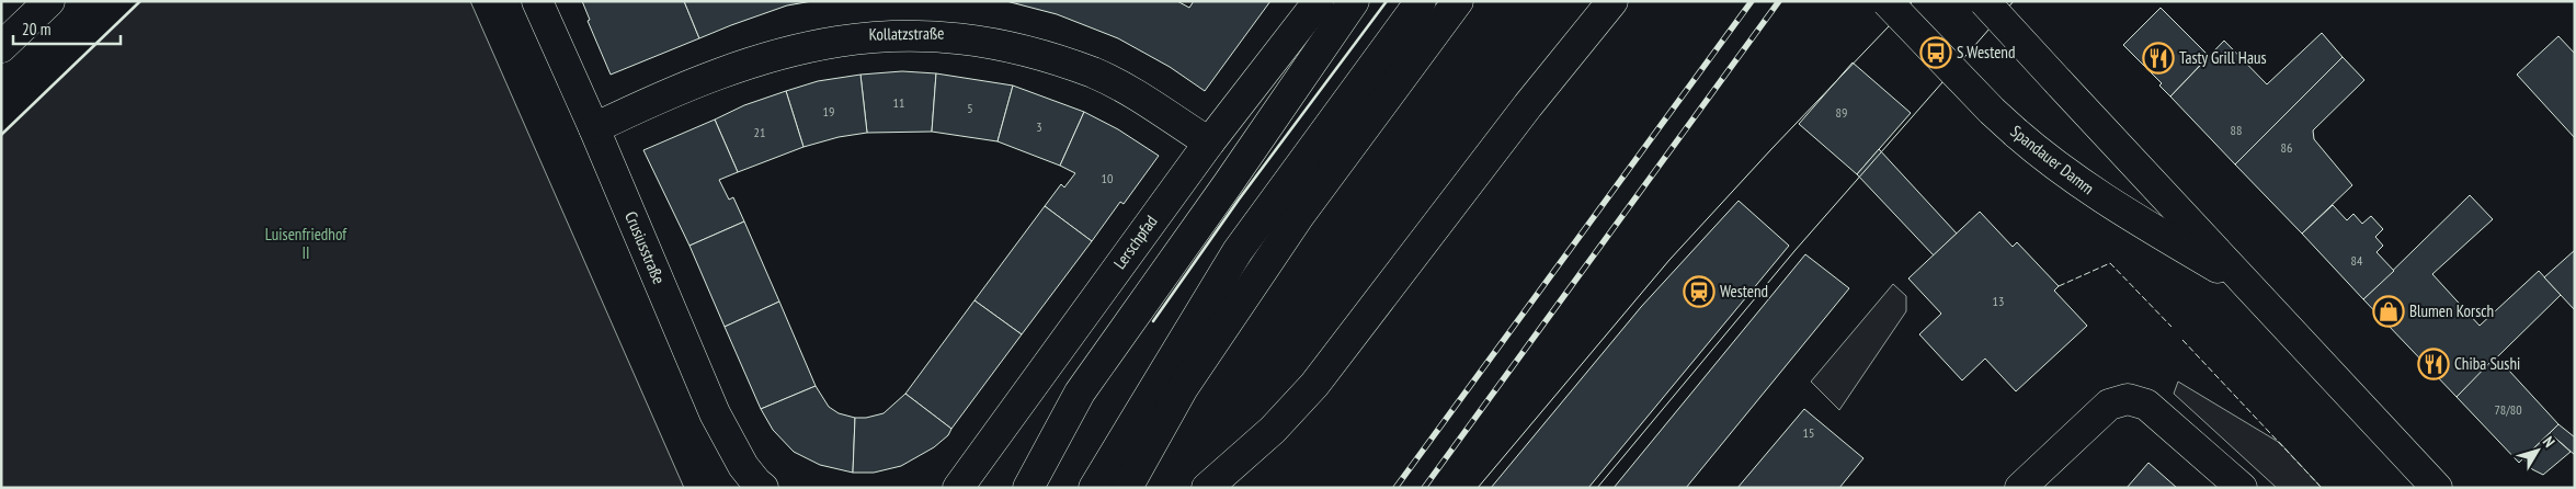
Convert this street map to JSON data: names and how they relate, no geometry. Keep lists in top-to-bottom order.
{
  "streets": {
    "main road": [
      "Kollatzstraße",
      "Spandauer Damm",
      "Lerschpfad",
      "Crusiusstraße"
    ]
  },
  "crossings": [
    ["Kollatzstraße", "Lerschpfad"],
    ["Kollatzstraße", "Crusiusstraße"]
  ],
  "parks": ["Luisenfriedhof II"],
  "places": {
    "bus stop": ["S Westend"],
    "restaurant": ["Tasty Grill Haus", "Chiba Sushi"],
    "station": ["Westend"],
    "shop": ["Blumen Korsch"]
  },
  "house_numbers": [
    "11",
    "5",
    "19",
    "89",
    "3",
    "88",
    "21",
    "86",
    "10",
    "84",
    "13",
    "78/80",
    "15"
  ],
  "scale_bar": "20 m",
  "north": "top right"
}
